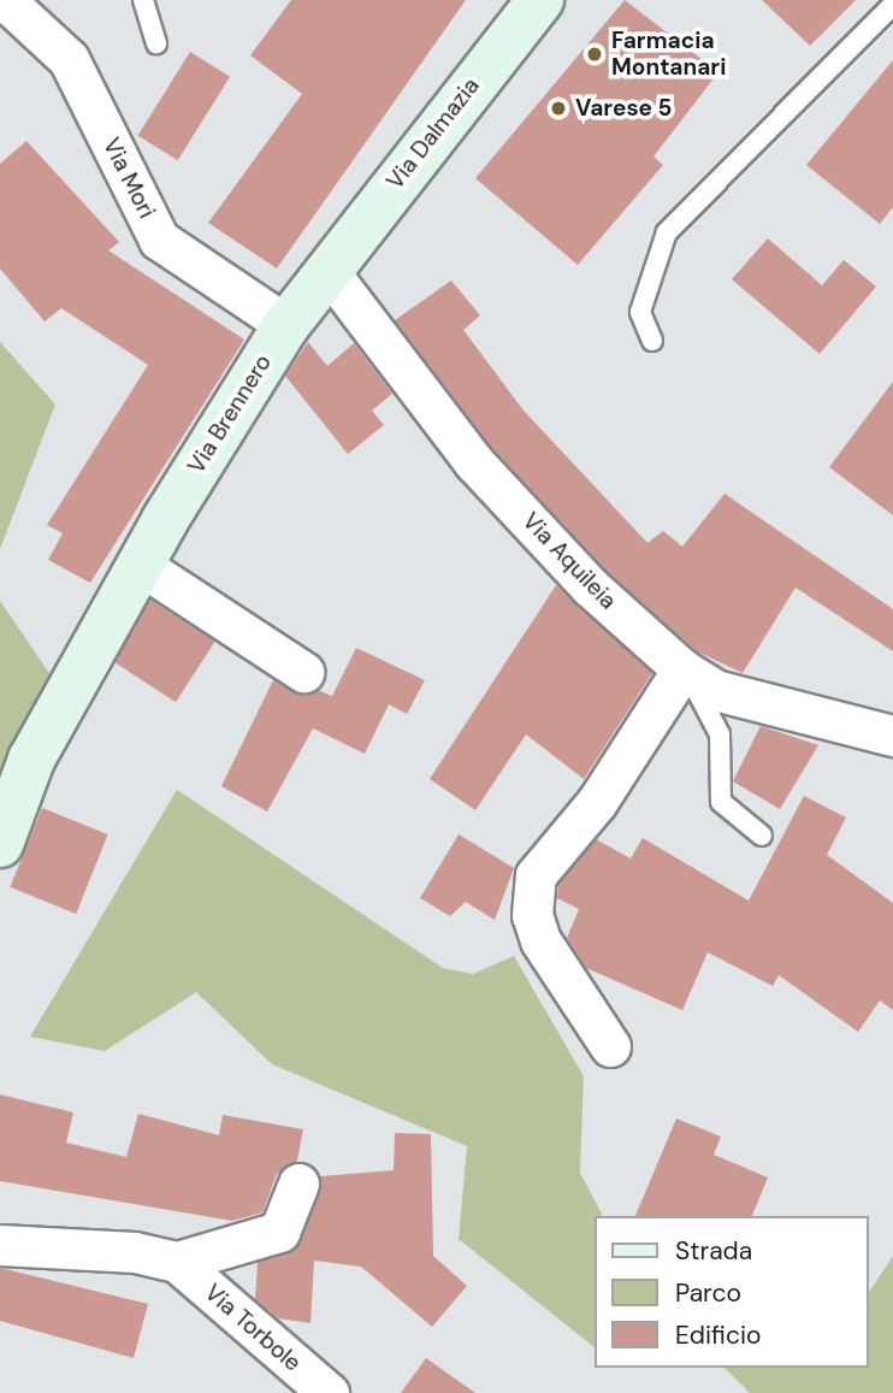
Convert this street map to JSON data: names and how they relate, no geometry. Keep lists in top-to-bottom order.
{
  "streets": {
    "street": [
      "Via Dalmazia",
      "Via Mori",
      "Via Brennero",
      "Via Aquileia",
      "Via Torbole"
    ]
  },
  "crossings": [
    ["Via Dalmazia", "Via Brennero"],
    ["Via Dalmazia", "Via Aquileia"],
    ["Via Mori", "Via Brennero"],
    ["Via Brennero", "Via Aquileia"]
  ],
  "places": ["Farmacia Montanari", "Varese 5"],
  "legend": ["Strada", "Parco", "Edificio"]
}
